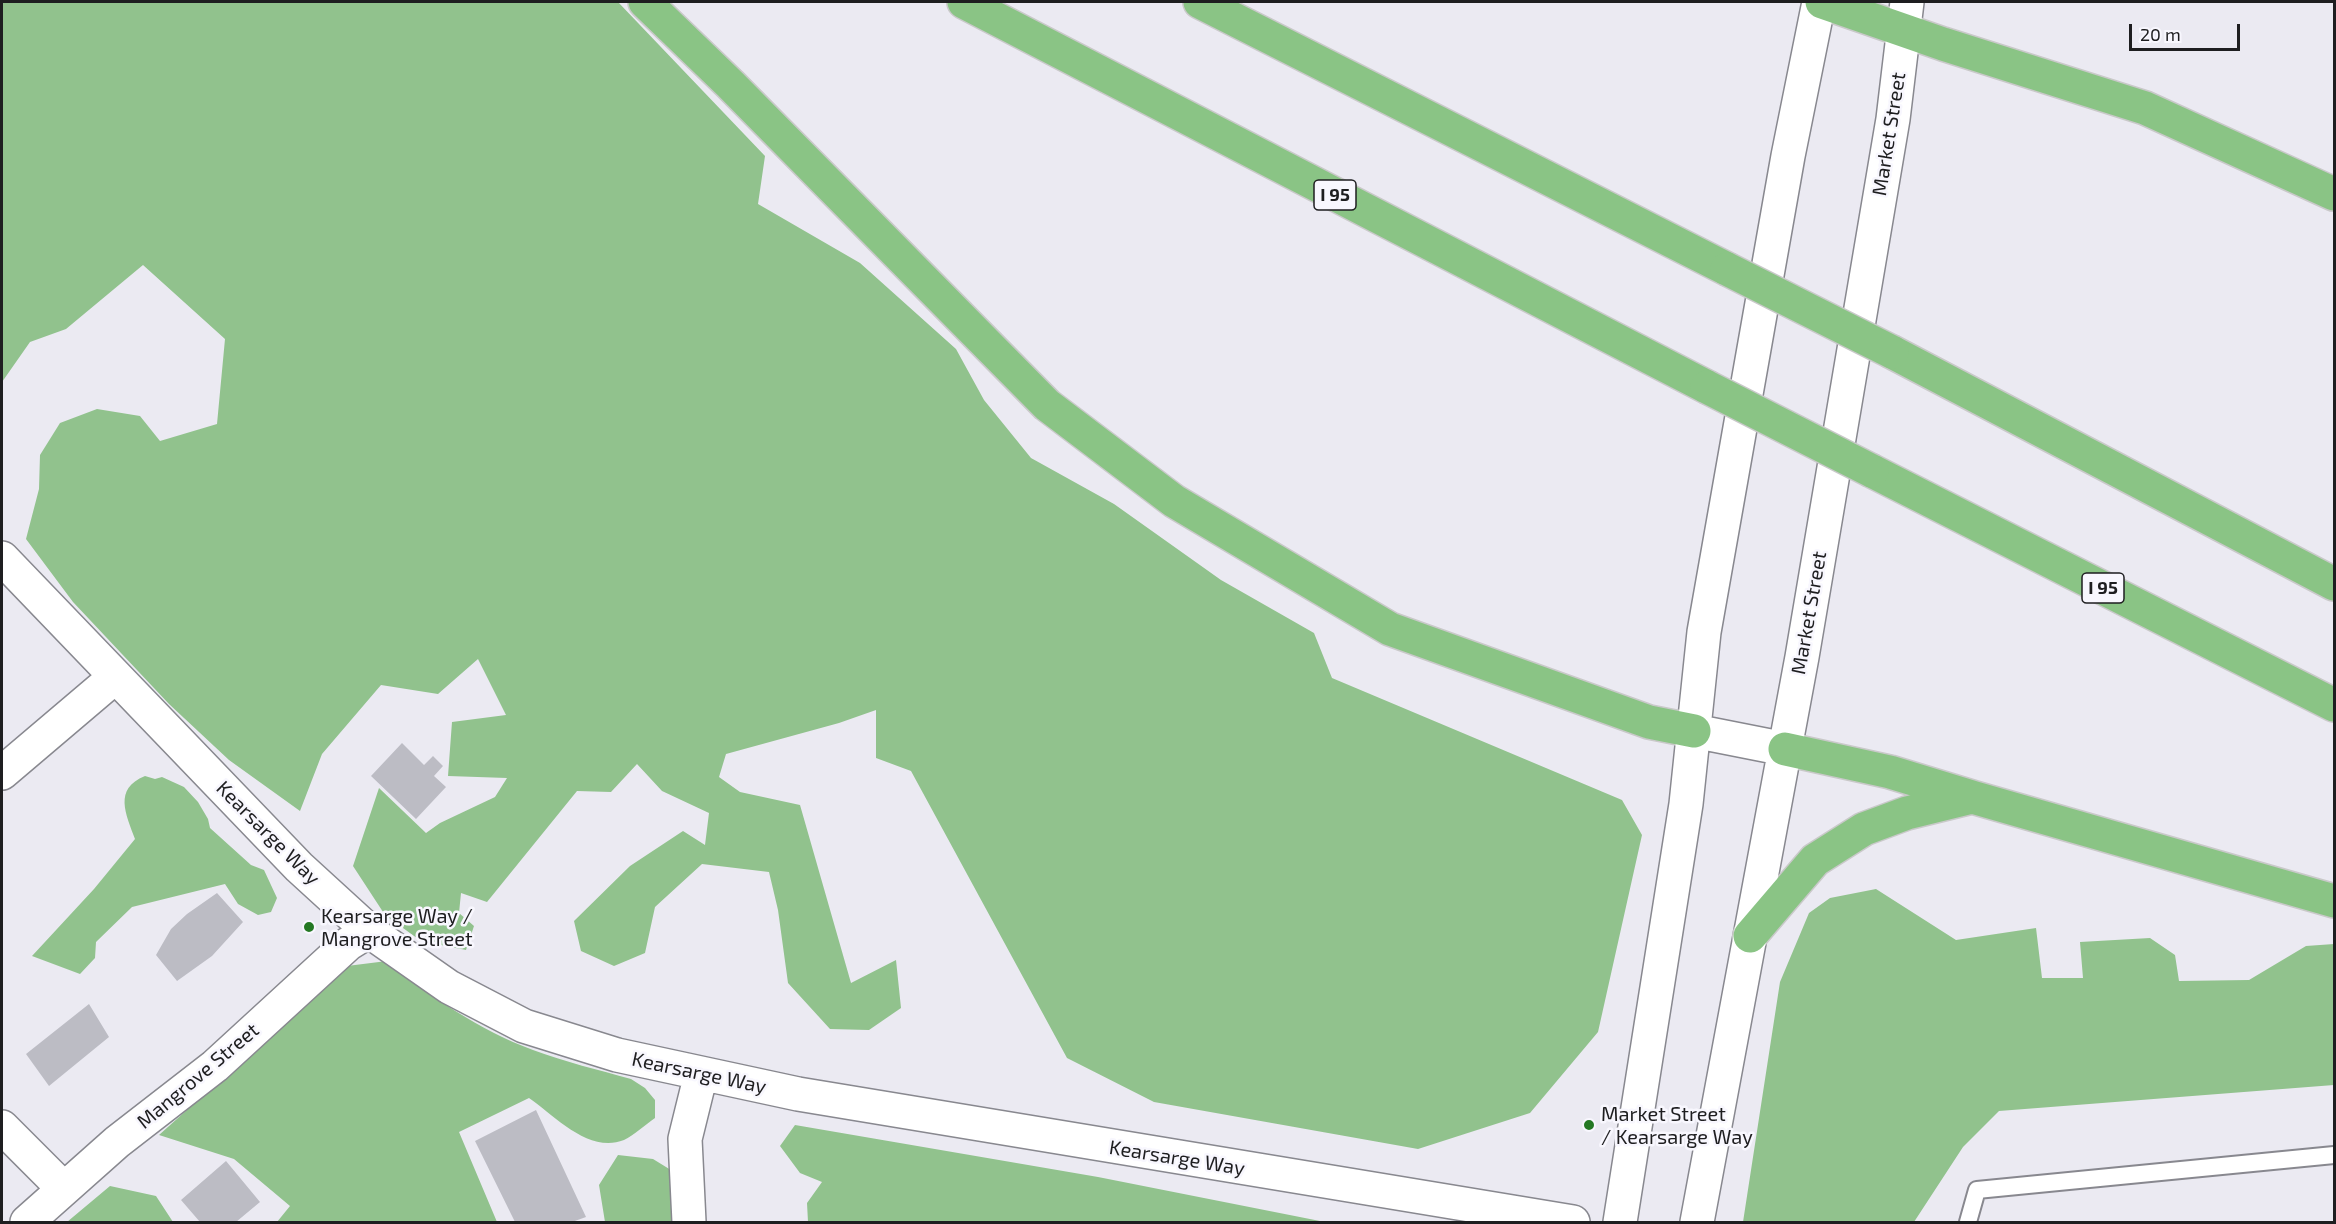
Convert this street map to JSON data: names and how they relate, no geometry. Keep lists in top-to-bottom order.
{
  "streets": {
    "highway": ["I 95"],
    "street": ["Market Street", "Kearsarge Way", "Mangrove Street"]
  },
  "crossings": [
    ["Kearsarge Way", "Mangrove Street"]
  ],
  "places": ["Kearsarge Way / Mangrove Street", "Market Street / Kearsarge Way"],
  "scale_bar": "20 m"
}
